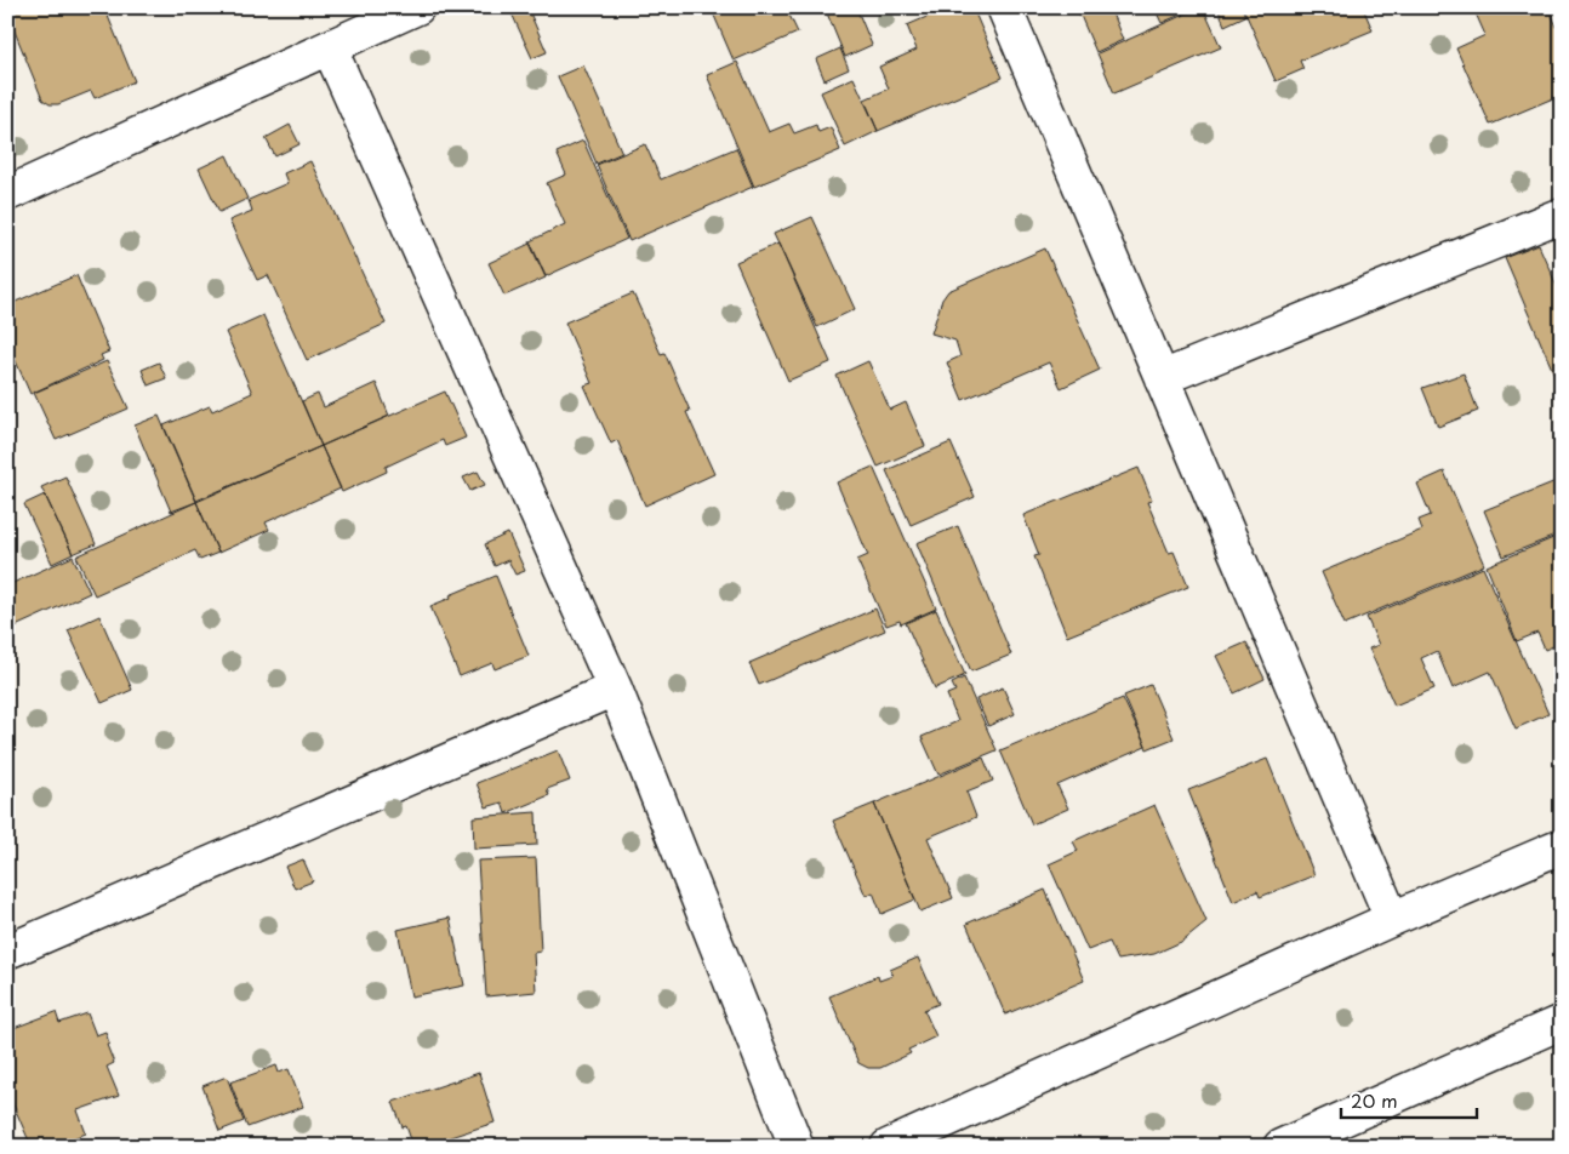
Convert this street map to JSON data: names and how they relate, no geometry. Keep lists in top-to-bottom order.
{
  "scale_bar": "20 m"
}
